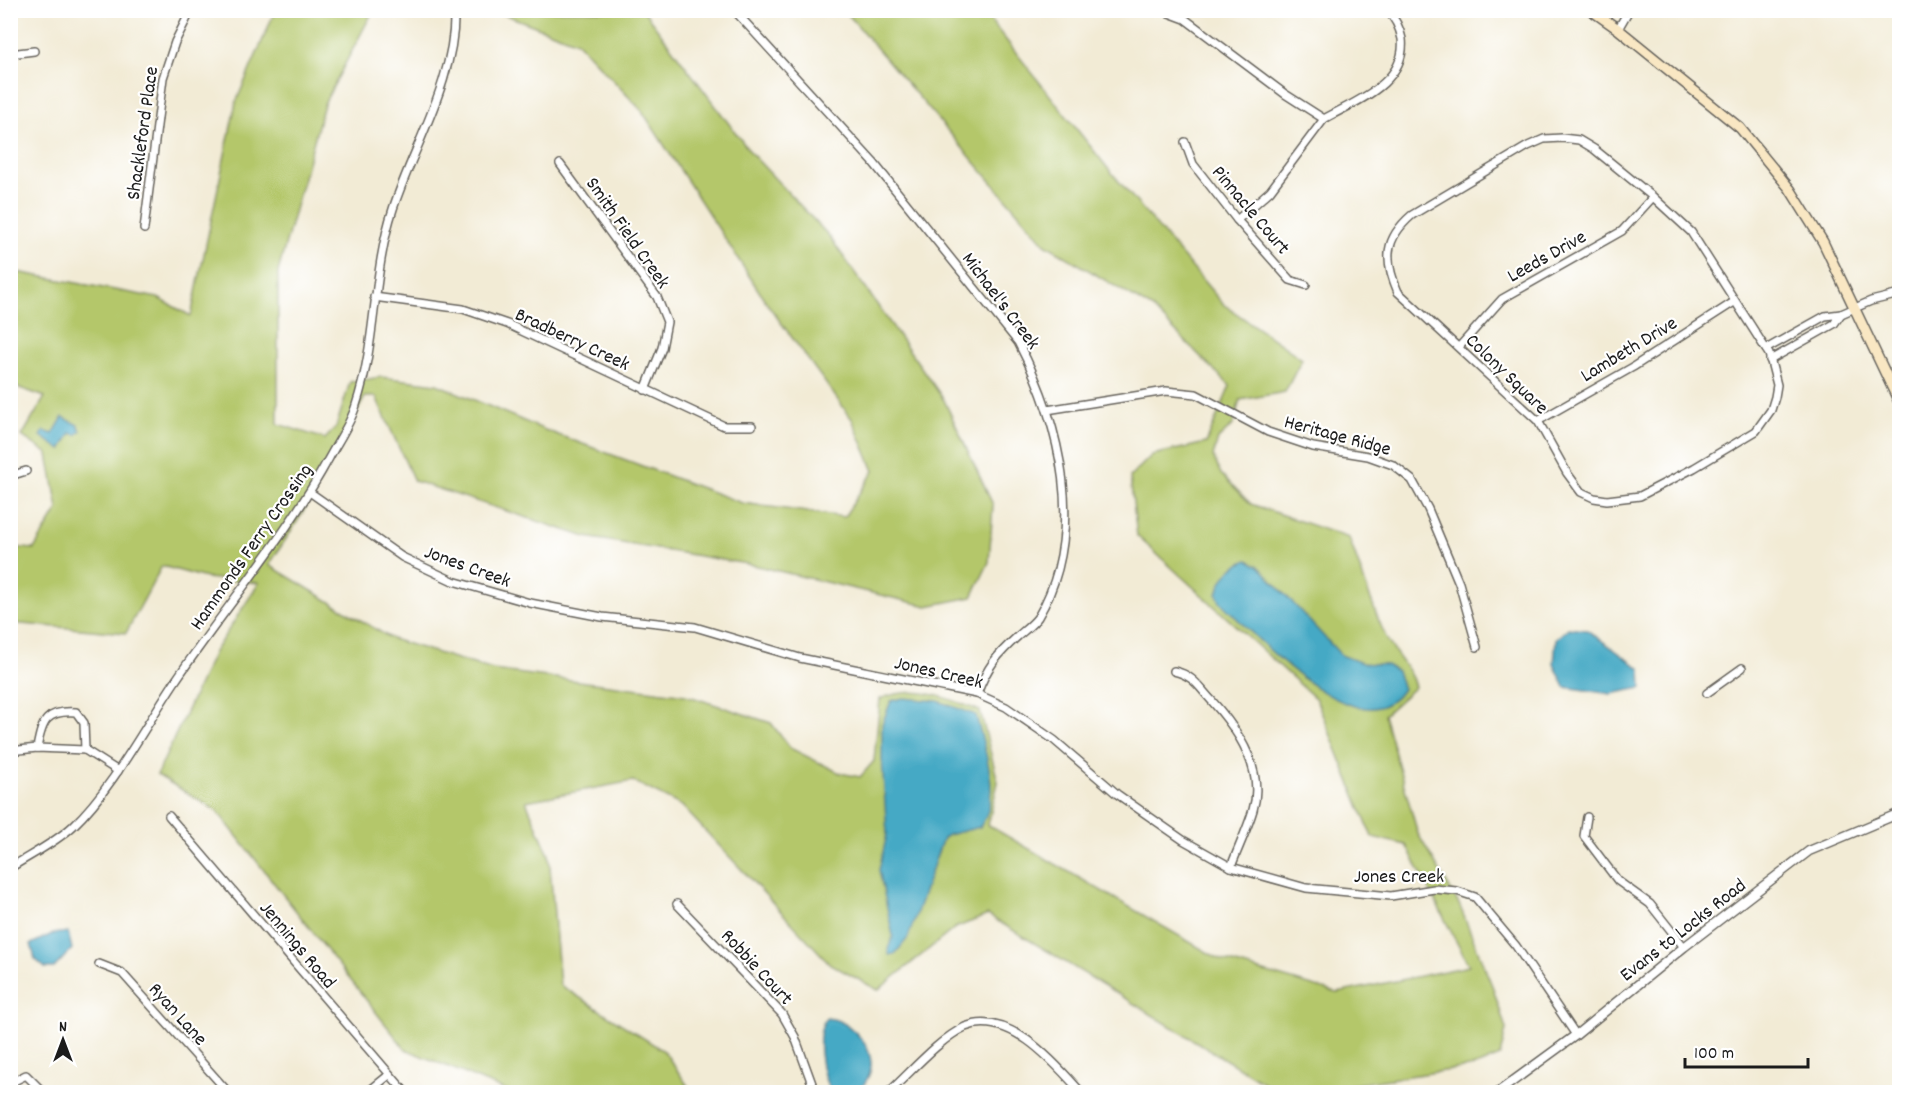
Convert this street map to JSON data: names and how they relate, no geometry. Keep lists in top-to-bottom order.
{
  "streets": {
    "street": [
      "Shackleford Place",
      "Pinnacle Court",
      "Smith Field Creek",
      "Leeds Drive",
      "Michael's Creek",
      "Bradberry Creek",
      "Lambeth Drive",
      "Colony Square",
      "Heritage Ridge",
      "Hammonds Ferry Crossing",
      "Jones Creek",
      "Evans to Locks Road",
      "Jennings Road",
      "Robbie Court",
      "Ryan Lane"
    ]
  },
  "crossings": [
    ["Smith Field Creek", "Bradberry Creek"],
    ["Leeds Drive", "Colony Square"],
    ["Michael's Creek", "Heritage Ridge"],
    ["Michael's Creek", "Jones Creek"],
    ["Bradberry Creek", "Hammonds Ferry Crossing"],
    ["Lambeth Drive", "Colony Square"],
    ["Hammonds Ferry Crossing", "Jones Creek"],
    ["Jones Creek", "Evans to Locks Road"]
  ],
  "scale_bar": "100 m",
  "north": "top"
}
